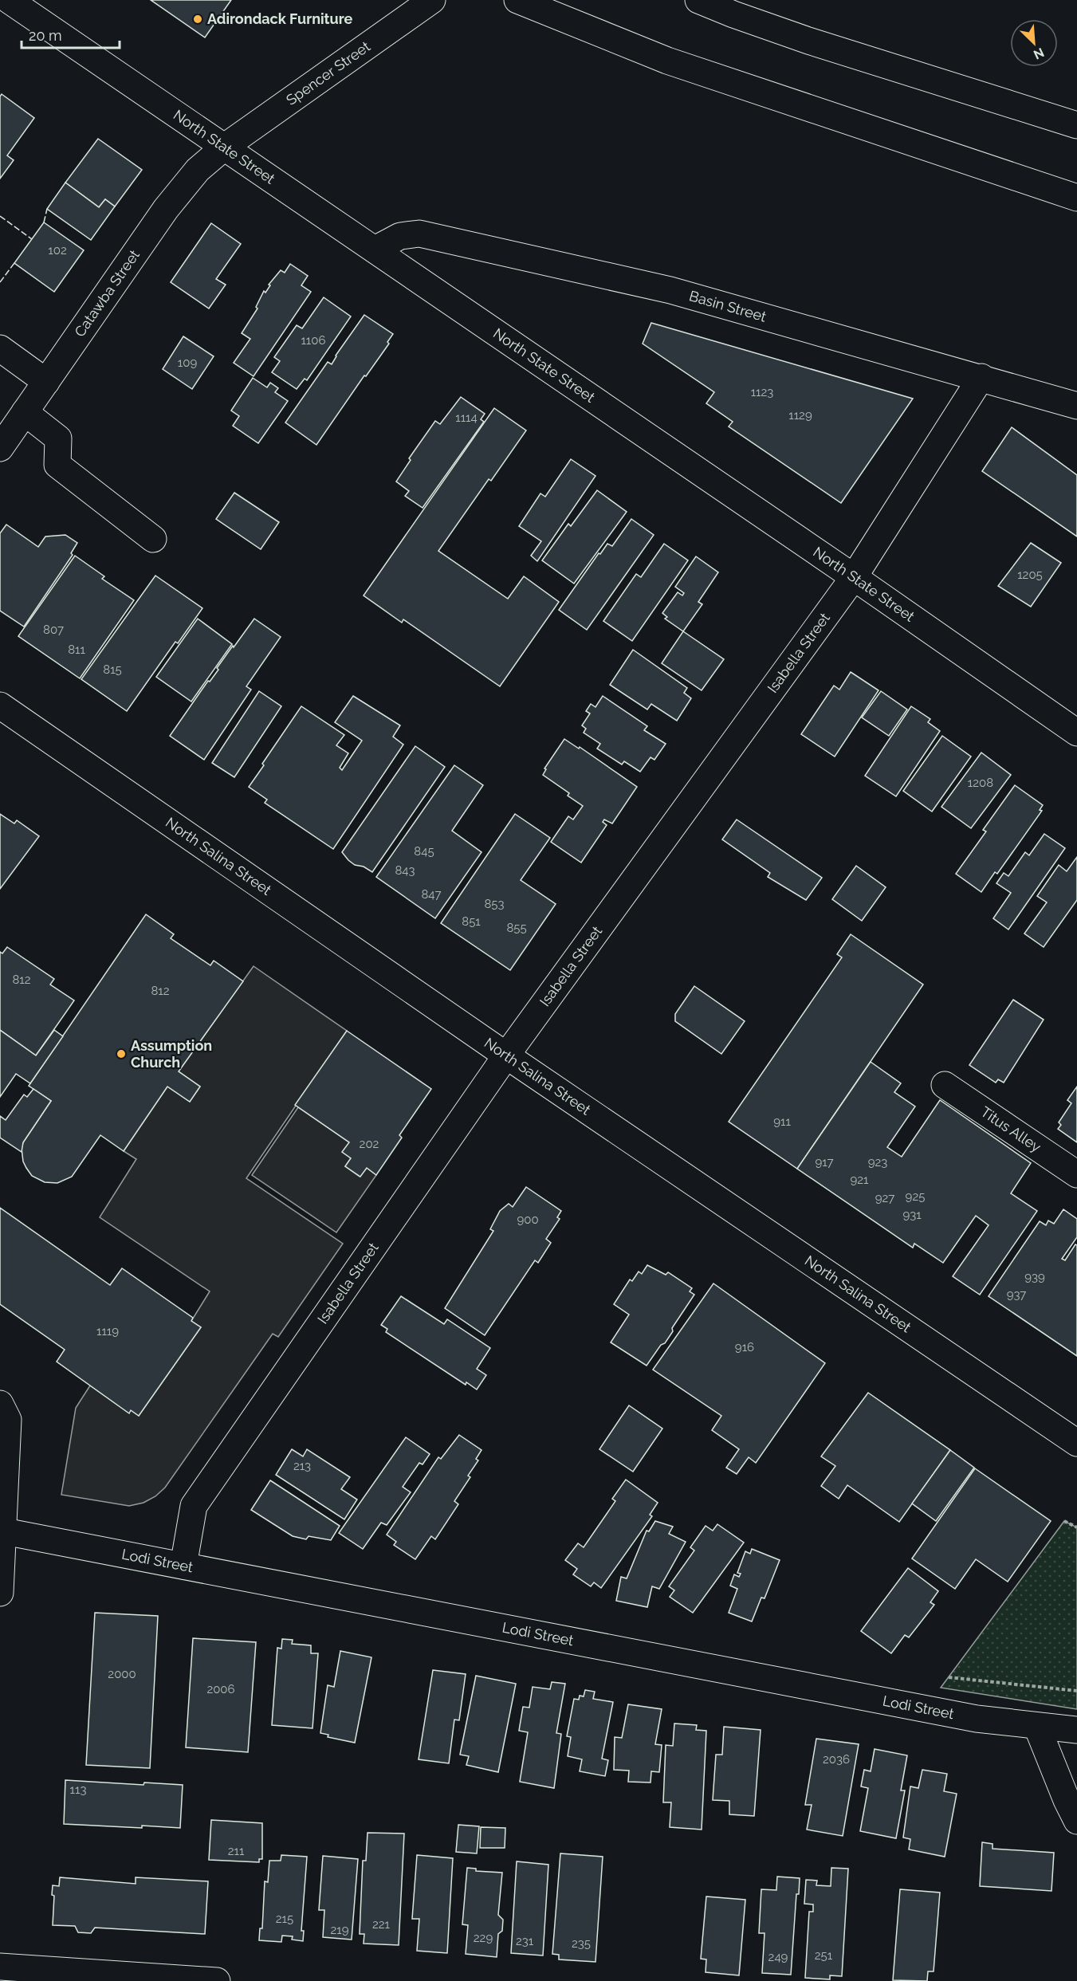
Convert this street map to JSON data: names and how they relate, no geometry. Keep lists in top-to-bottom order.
{
  "streets": {
    "main road": [
      "Spencer Street",
      "North State Street",
      "Catawba Street",
      "Basin Street",
      "Isabella Street",
      "North Salina Street",
      "Titus Alley",
      "Lodi Street"
    ]
  },
  "crossings": [
    ["Spencer Street", "North State Street"],
    ["Spencer Street", "Catawba Street"],
    ["North State Street", "Catawba Street"],
    ["North State Street", "Basin Street"],
    ["North State Street", "Isabella Street"],
    ["Basin Street", "Isabella Street"],
    ["Isabella Street", "North Salina Street"],
    ["Isabella Street", "Lodi Street"]
  ],
  "places": ["Adirondack Furniture", "Assumption Church"],
  "house_numbers": [
    "102",
    "1106",
    "109",
    "1123",
    "1129",
    "1114",
    "1205",
    "807",
    "811",
    "815",
    "1208",
    "845",
    "843",
    "847",
    "853",
    "851",
    "855",
    "812",
    "812",
    "911",
    "202",
    "917",
    "923",
    "921",
    "925",
    "927",
    "931",
    "900",
    "939",
    "937",
    "1119",
    "916",
    "213",
    "2000",
    "2006",
    "2036",
    "113",
    "211",
    "215",
    "221",
    "219",
    "229",
    "231",
    "235",
    "251",
    "249"
  ],
  "scale_bar": "20 m",
  "north": "bottom right"
}
